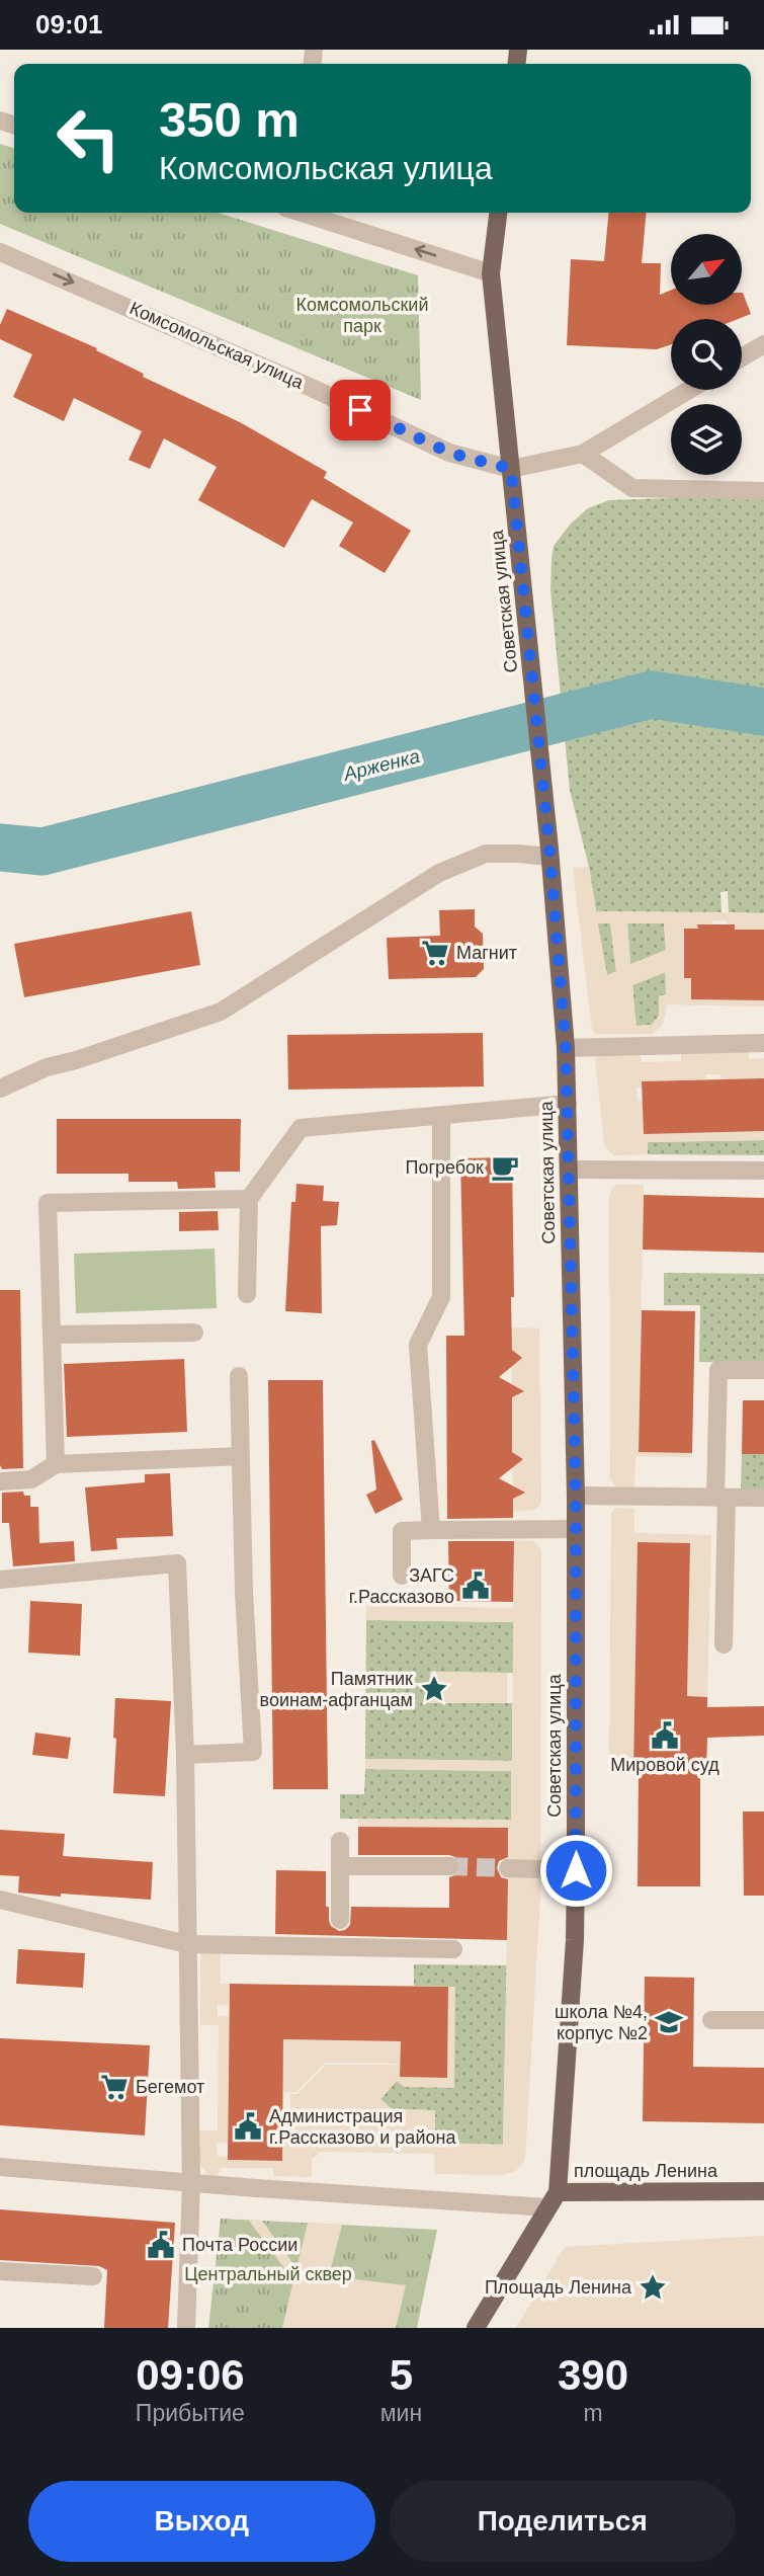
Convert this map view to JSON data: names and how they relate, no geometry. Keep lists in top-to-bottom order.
{
  "streets": {
    "main road": ["Советская улица", "площадь Ленина"],
    "street": ["Комсомольская улица"]
  },
  "crossings": [
    ["Комсомольская улица", "Советская улица"],
    ["Советская улица", "площадь Ленина"]
  ],
  "one_way": ["Комсомольская улица"],
  "water": ["Арженка"],
  "parks": ["Комсомольский парк", "Центральный сквер"],
  "places": {
    "supermarket": ["Магнит", "Бегемот"],
    "cafe": ["Погребок"],
    "public building": [
      "ЗАГС г.Рассказово",
      "Мировой суд",
      "Администрация г.Рассказово и района",
      "Почта России"
    ],
    "place": ["Памятник воинам-афганцам", "Площадь Ленина"],
    "school or university": ["школа №4, корпус №2"]
  },
  "north": "top right",
  "page": {
    "status": "09:01",
    "turn": ["350 m", "Комсомольская улица"],
    "eta": [
      "09:06",
      "Прибытие",
      "5",
      "мин",
      "390",
      "m"
    ],
    "buttons": ["Выход", "Поделиться"]
  }
}
